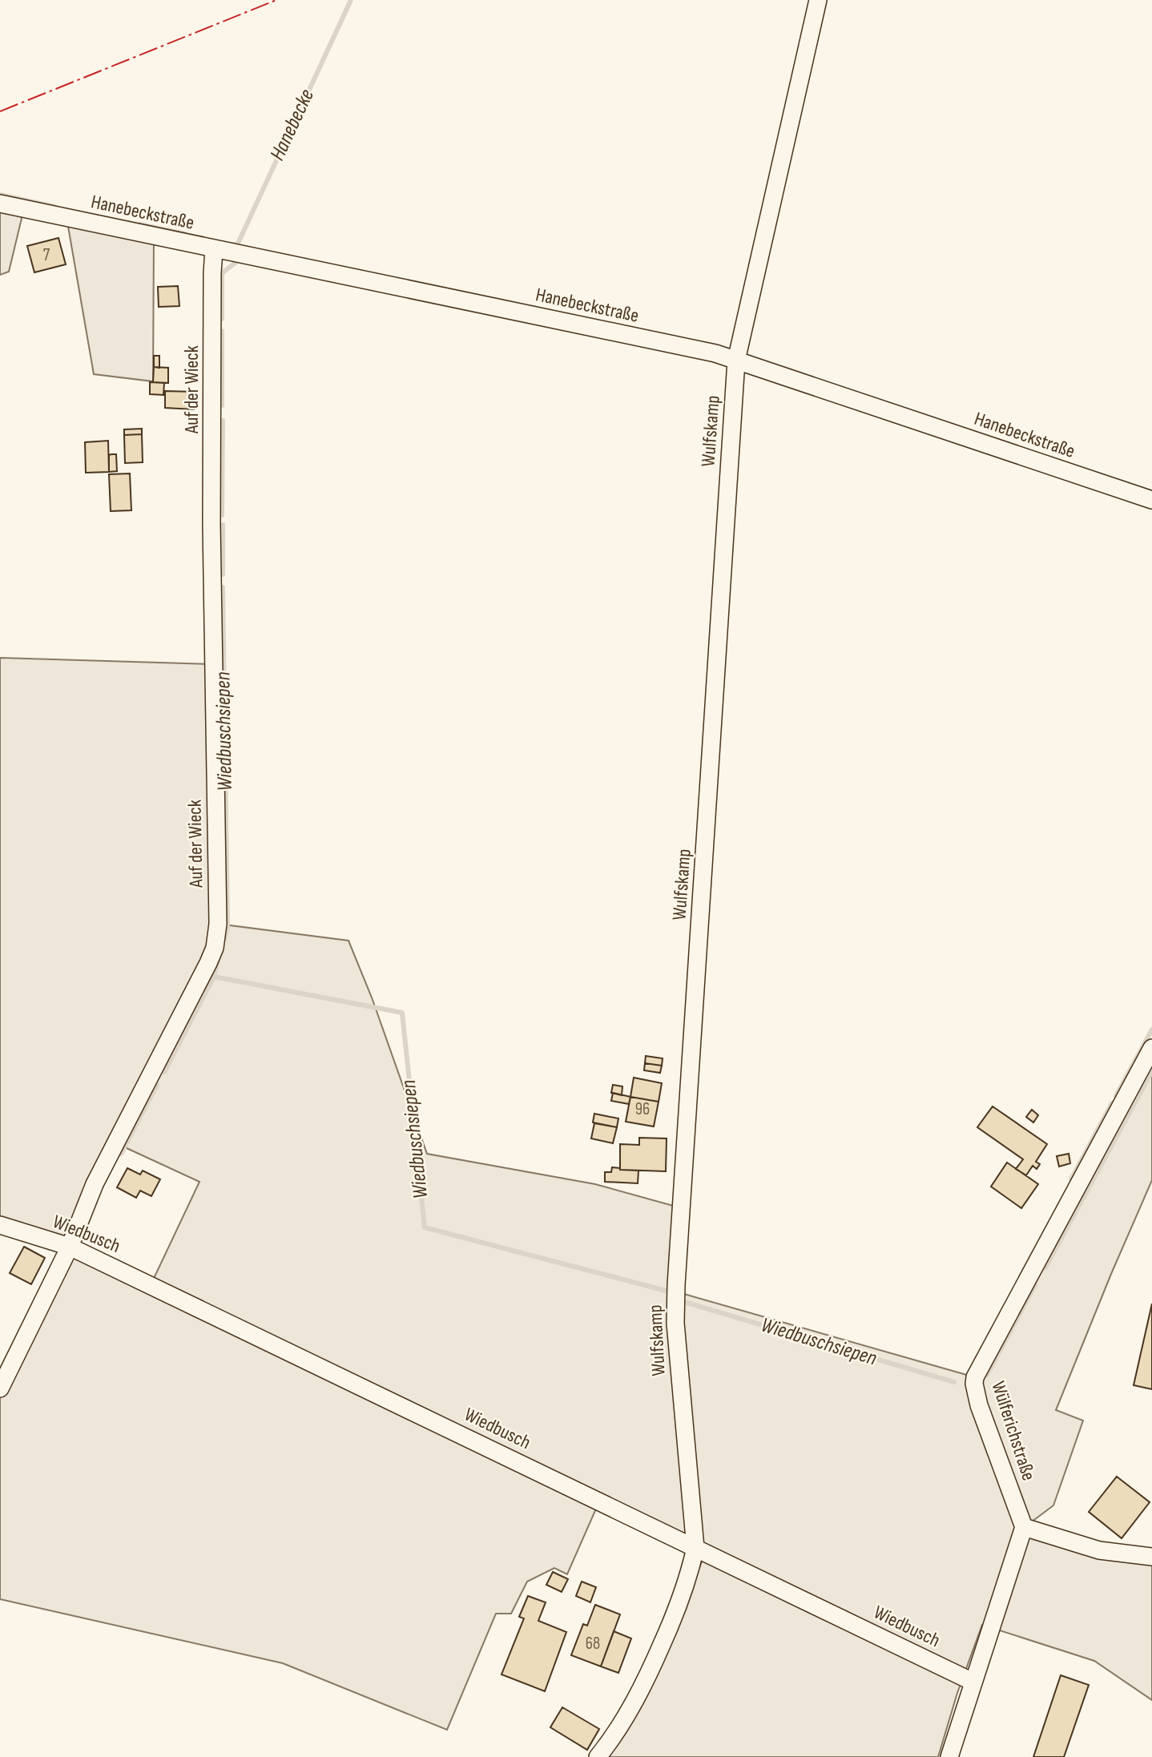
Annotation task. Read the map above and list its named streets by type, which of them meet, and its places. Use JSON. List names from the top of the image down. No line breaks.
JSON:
{"streets":{"street":["Hanebeckstraße","Auf der Wieck","Wulfskamp","Wiedbusch","Wülferichstraße"]},"crossings":[["Hanebeckstraße","Auf der Wieck"],["Hanebeckstraße","Wulfskamp"],["Auf der Wieck","Wiedbusch"],["Wulfskamp","Wiedbusch"]],"water":["Hanebecke","Wiedbuschsiepen"],"house_numbers":["7","96","68"]}
